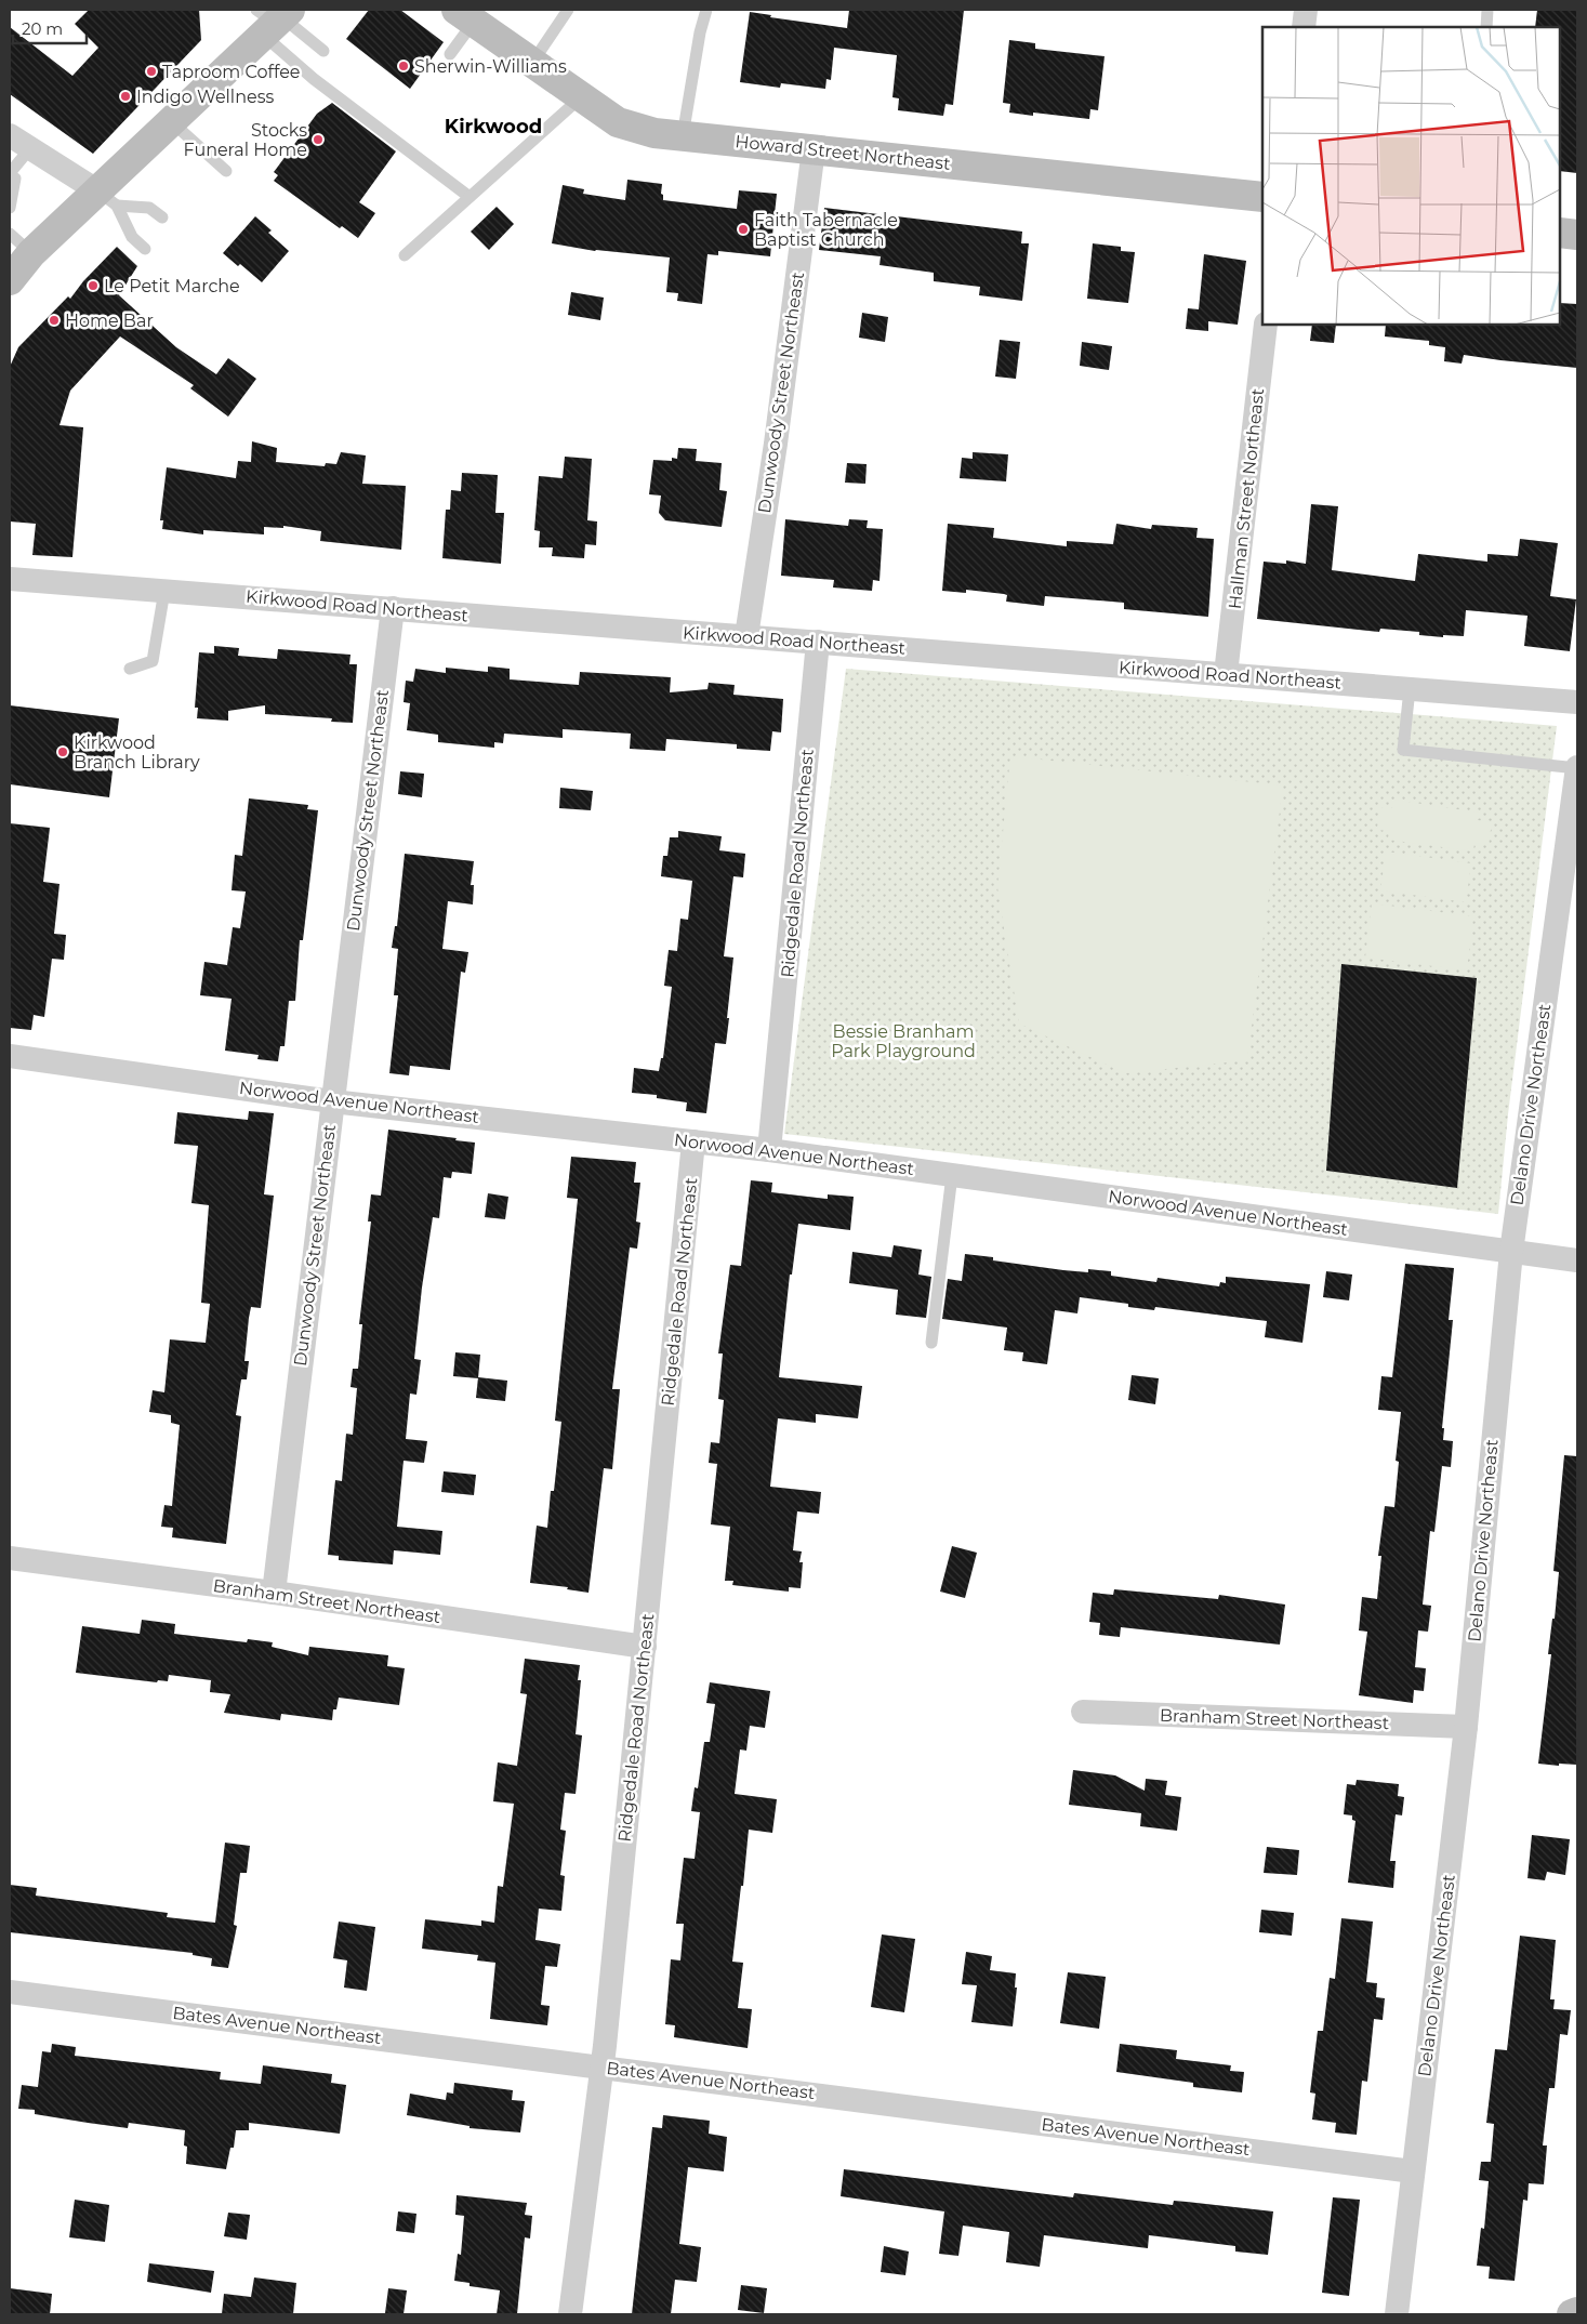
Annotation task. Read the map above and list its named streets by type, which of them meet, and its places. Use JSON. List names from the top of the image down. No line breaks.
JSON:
{"streets":{"street":["Howard Street Northeast","Dunwoody Street Northeast","Hallman Street Northeast","Kirkwood Road Northeast","Ridgedale Road Northeast","Norwood Avenue Northeast","Delano Drive Northeast","Branham Street Northeast","Bates Avenue Northeast"]},"crossings":[["Howard Street Northeast","Dunwoody Street Northeast"],["Dunwoody Street Northeast","Kirkwood Road Northeast"],["Dunwoody Street Northeast","Norwood Avenue Northeast"],["Dunwoody Street Northeast","Branham Street Northeast"],["Hallman Street Northeast","Kirkwood Road Northeast"],["Kirkwood Road Northeast","Ridgedale Road Northeast"],["Ridgedale Road Northeast","Norwood Avenue Northeast"],["Ridgedale Road Northeast","Branham Street Northeast"],["Ridgedale Road Northeast","Bates Avenue Northeast"],["Norwood Avenue Northeast","Delano Drive Northeast"],["Delano Drive Northeast","Branham Street Northeast"],["Delano Drive Northeast","Bates Avenue Northeast"]],"districts":["Kirkwood"],"parks":["Bessie Branham Park Playground"],"places":["Sherwin-Williams","Taproom Coffee","Indigo Wellness","Stocks Funeral Home","Faith Tabernacle Baptist Church","Le Petit Marche","Home Bar","Kirkwood Branch Library"],"scale_bar":"20 m"}
